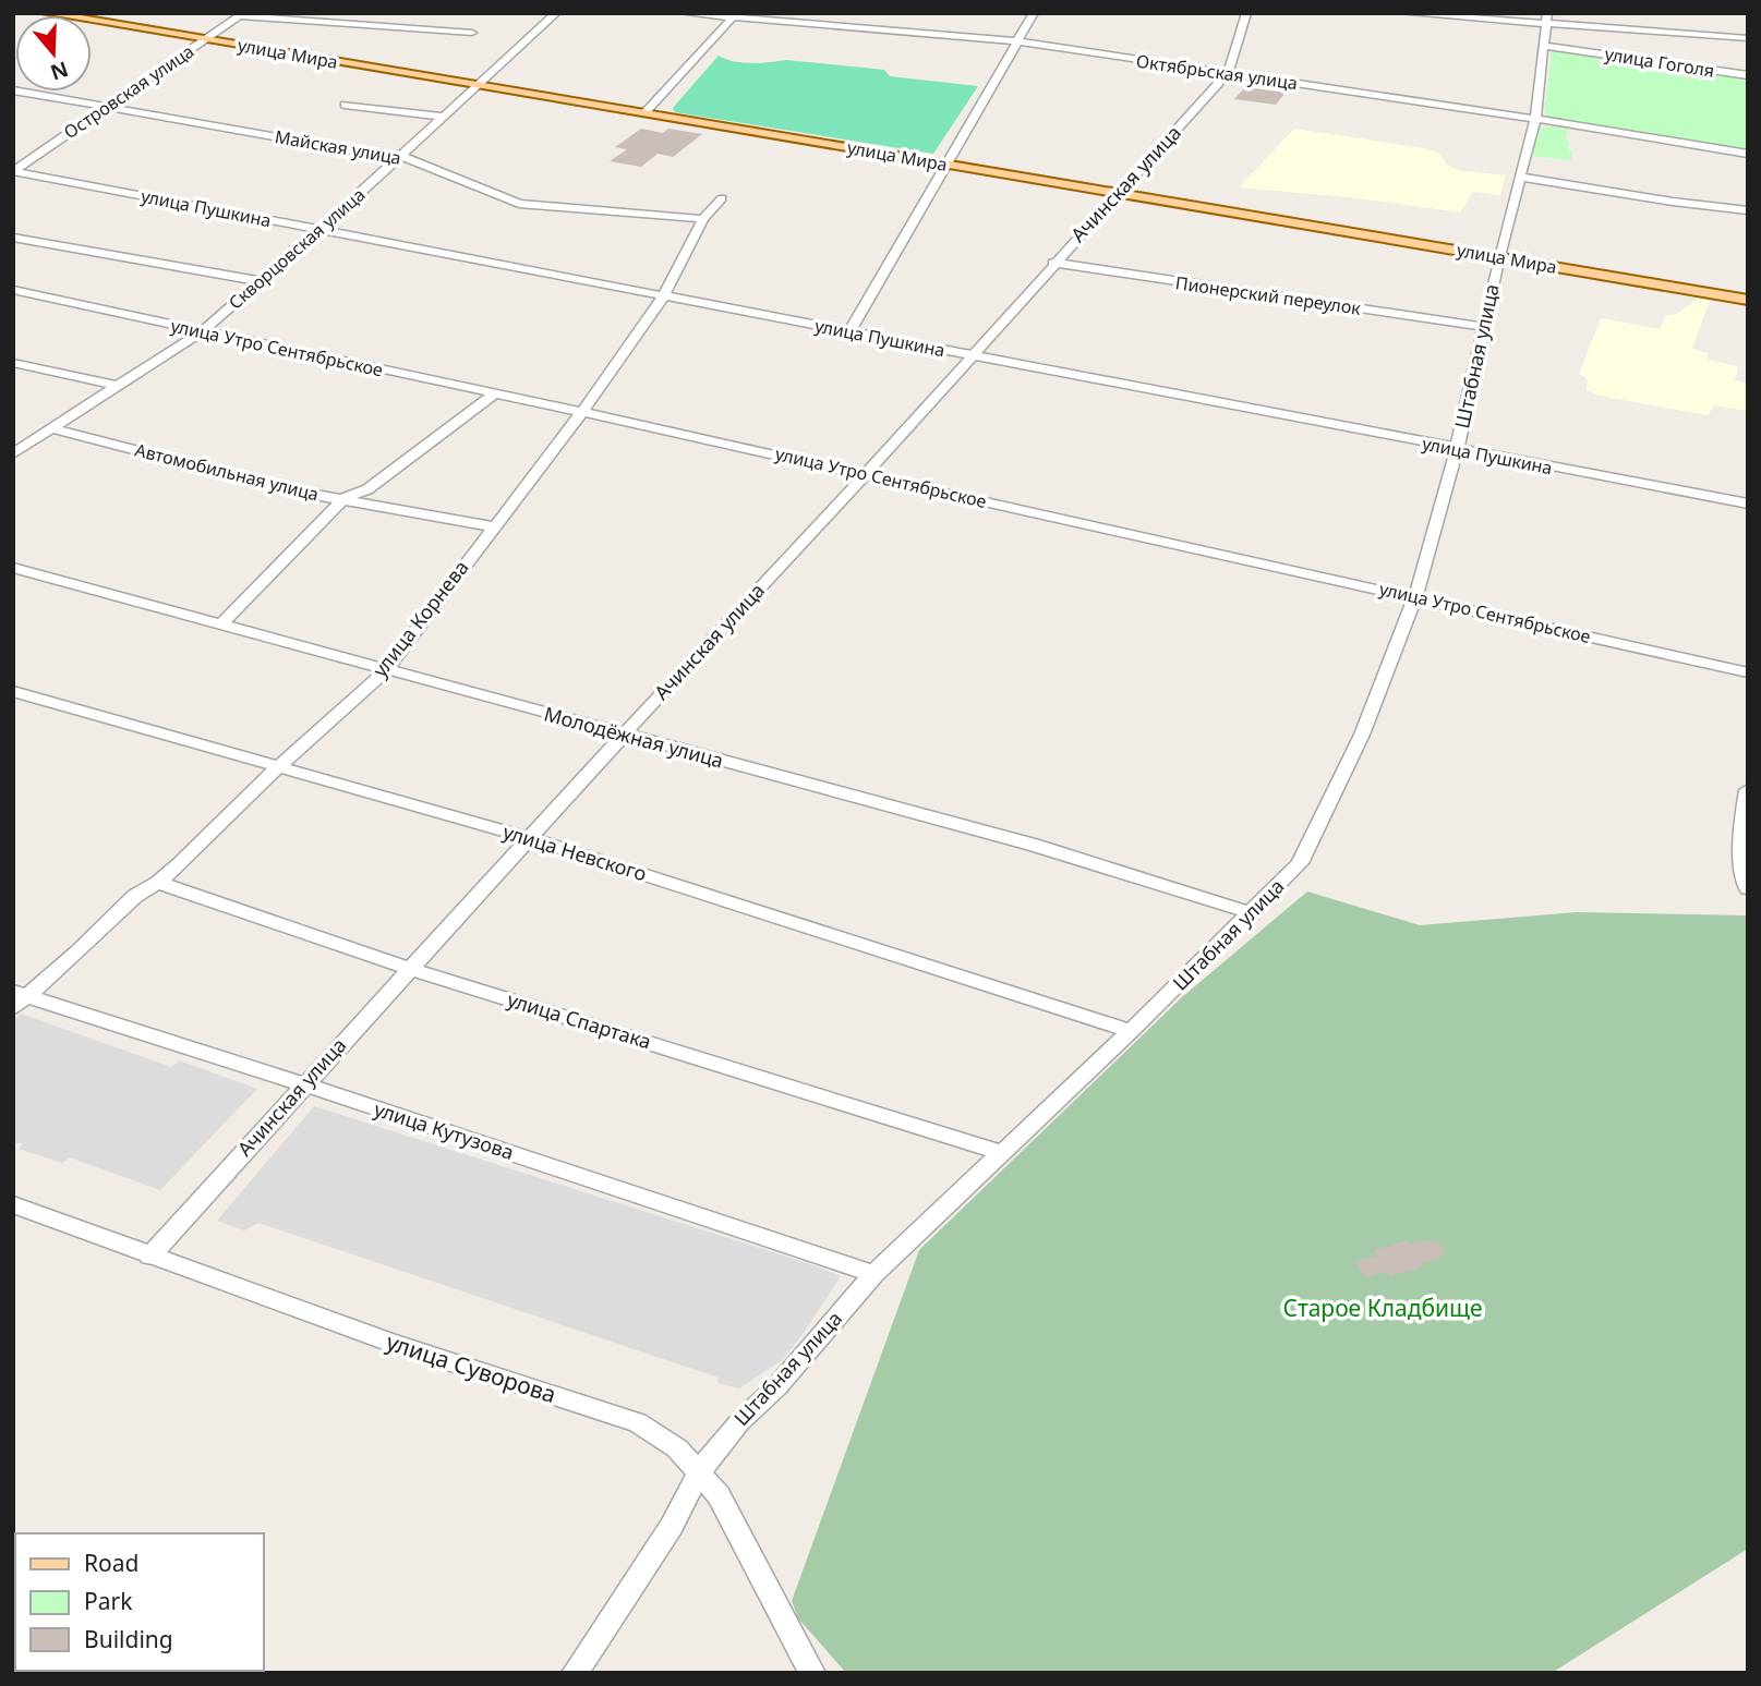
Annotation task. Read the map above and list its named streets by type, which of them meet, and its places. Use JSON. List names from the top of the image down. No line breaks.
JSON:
{"streets":{"main road":["улица Мира"],"street":["улица Гоголя","Октябрьская улица","Островская улица","Майская улица","Ачинская улица","улица Пушкина","Скворцовская улица","Пионерский переулок","улица Утро Сентябрьское","Штабная улица","Автомобильная улица","улица Корнева","Молодёжная улица","улица Невского","улица Спартака","улица Кутузова","улица Суворова"]},"crossings":[["улица Мира","Островская улица"],["улица Мира","Ачинская улица"],["улица Мира","Скворцовская улица"],["улица Мира","Штабная улица"],["улица Гоголя","Штабная улица"],["Октябрьская улица","Ачинская улица"],["Октябрьская улица","Штабная улица"],["Островская улица","Майская улица"],["Островская улица","улица Пушкина"],["Майская улица","Скворцовская улица"],["Майская улица","улица Корнева"],["Ачинская улица","улица Пушкина"],["Ачинская улица","Пионерский переулок"],["Ачинская улица","улица Утро Сентябрьское"],["Ачинская улица","Молодёжная улица"],["Ачинская улица","улица Невского"],["Ачинская улица","улица Спартака"],["Ачинская улица","улица Кутузова"],["Ачинская улица","улица Суворова"],["улица Пушкина","Скворцовская улица"],["улица Пушкина","Штабная улица"],["улица Пушкина","улица Корнева"],["Скворцовская улица","улица Утро Сентябрьское"],["Скворцовская улица","Автомобильная улица"],["Пионерский переулок","Штабная улица"],["улица Утро Сентябрьское","Штабная улица"],["улица Утро Сентябрьское","улица Корнева"],["Штабная улица","Молодёжная улица"],["Штабная улица","улица Невского"],["Штабная улица","улица Спартака"],["Штабная улица","улица Кутузова"],["Штабная улица","улица Суворова"],["Автомобильная улица","улица Корнева"],["улица Корнева","Молодёжная улица"],["улица Корнева","улица Невского"],["улица Корнева","улица Спартака"],["улица Корнева","улица Кутузова"]],"parks":["Старое Кладбище"],"legend":["Road","Park","Building"],"north":"bottom"}
